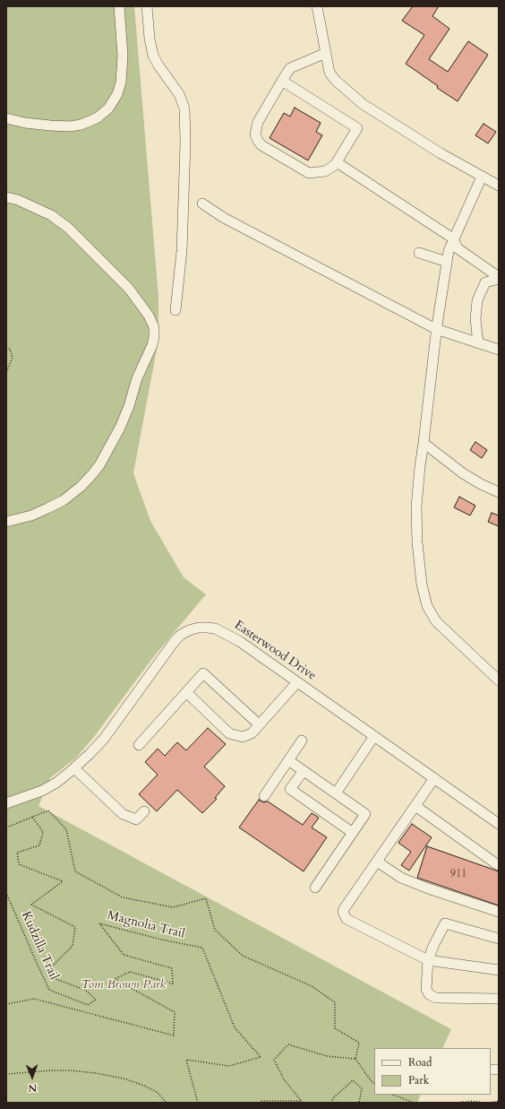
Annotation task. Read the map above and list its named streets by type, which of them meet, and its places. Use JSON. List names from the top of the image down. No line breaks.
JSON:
{"streets":{"street":["Easterwood Drive"],"path":["Magnolia Trail","Kudzilla Trail"]},"crossings":[["Magnolia Trail","Kudzilla Trail"]],"parks":["Tom Brown Park"],"house_numbers":["911"],"legend":["Road","Park"],"north":"bottom"}
